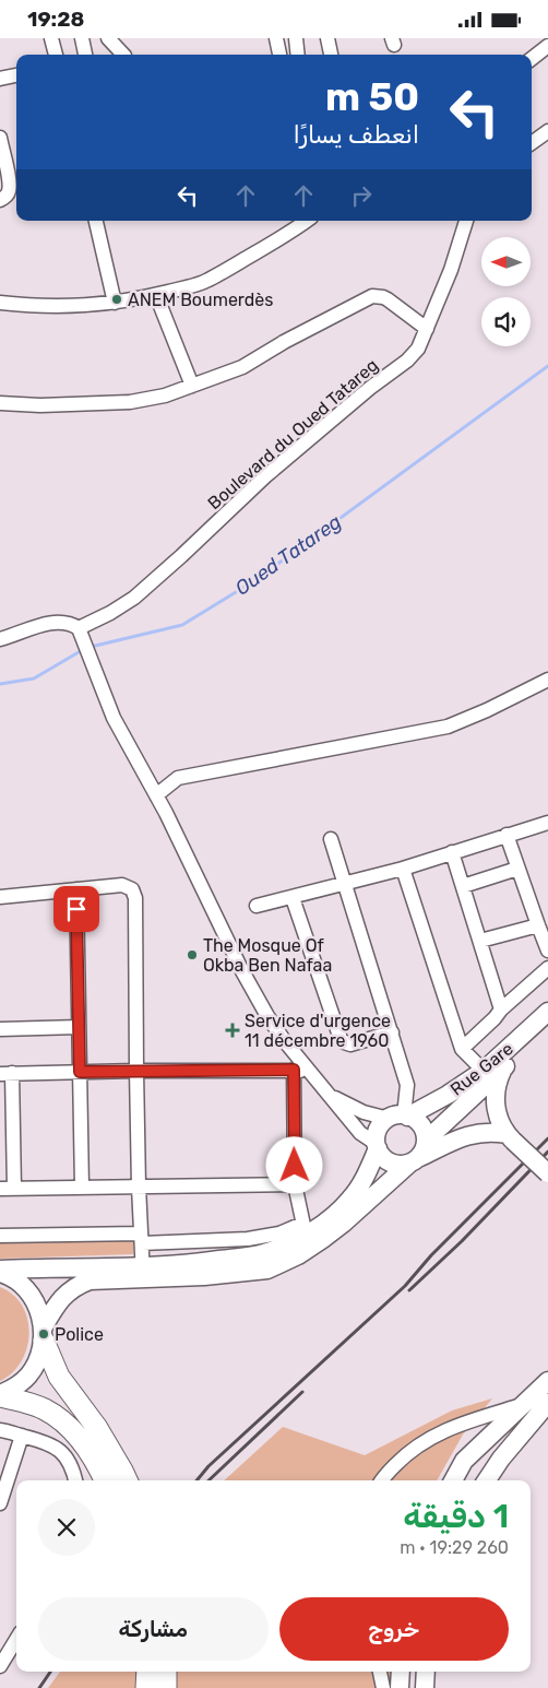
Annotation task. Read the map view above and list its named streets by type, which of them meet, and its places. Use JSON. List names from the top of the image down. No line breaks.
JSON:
{"streets":{"main road":["Rue Gare"],"street":["Boulevard du Oued Tatareg"]},"water":["Oued Tatareg"],"places":{"other":["ANEM Boumerdès","The Mosque Of Okba Ben Nafaa","Police"],"health":["Service d'urgence 11 décembre 1960"]},"north":"left","page":{"status":"19:28","turn":["50 m","انعطف يسارًا"],"heading":["1 دقيقة","260 m · 19:29"],"buttons":["خروج","مشاركة"]}}
